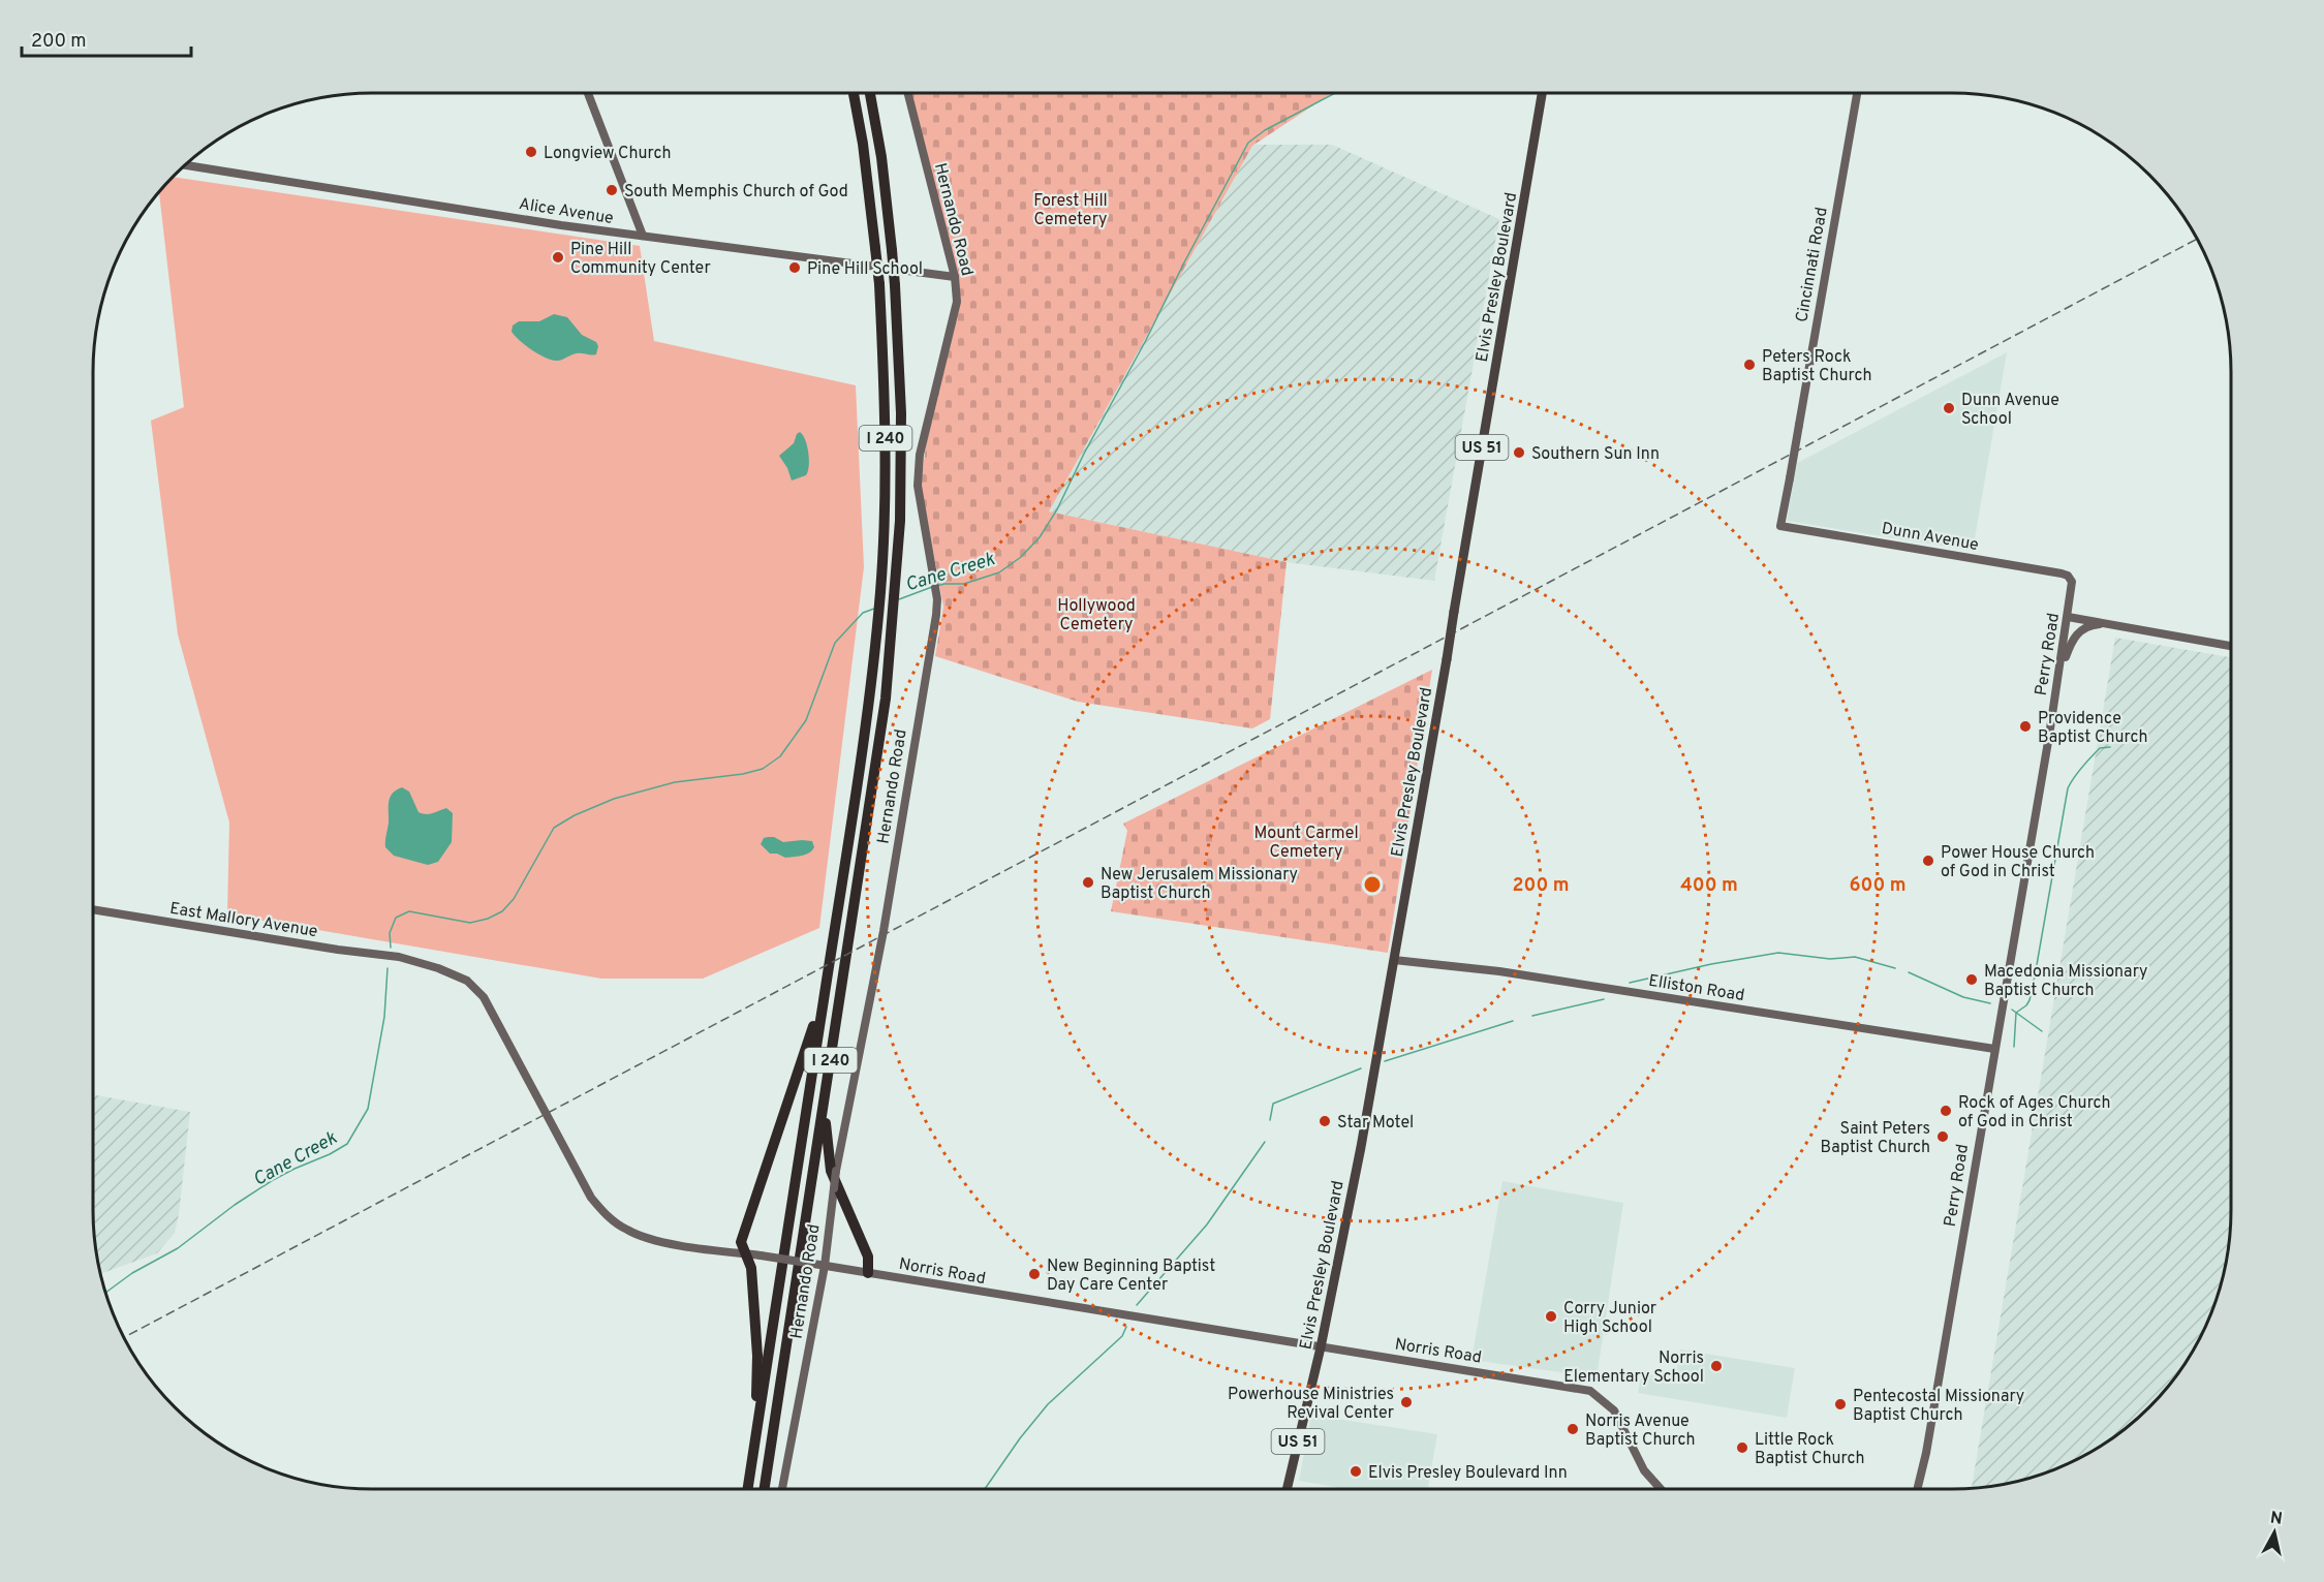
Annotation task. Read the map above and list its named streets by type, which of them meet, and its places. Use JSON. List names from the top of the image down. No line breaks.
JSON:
{"streets":{"highway":["I 240"],"main road":["Elvis Presley Boulevard","US 51"],"street":["Alice Avenue","Hernando Road","Cincinnati Road","Dunn Avenue","Perry Road","East Mallory Avenue","Elliston Road","Norris Road"]},"crossings":[["Alice Avenue","Hernando Road"],["Hernando Road","Norris Road"],["Cincinnati Road","Dunn Avenue"],["Elvis Presley Boulevard","Elliston Road"],["Elvis Presley Boulevard","Norris Road"],["Dunn Avenue","Perry Road"],["Perry Road","Elliston Road"],["East Mallory Avenue","Norris Road"]],"water":["Cane Creek"],"parks":["Forest Hill Cemetery","Hollywood Cemetery","Mount Carmel Cemetery"],"places":["Longview Church","South Memphis Church of God","Pine Hill Community Center","Pine Hill School","Peters Rock Baptist Church","Dunn Avenue School","Southern Sun Inn","Providence Baptist Church","Power House Church of God in Christ","New Jerusalem Missionary Baptist Church","Macedonia Missionary Baptist Church","Rock of Ages Church of God in Christ","Star Motel","Saint Peters Baptist Church","New Beginning Baptist Day Care Center","Corry Junior High School","Norris Elementary School","Powerhouse Ministries Revival Center","Pentecostal Missionary Baptist Church","Norris Avenue Baptist Church","Little Rock Baptist Church","Elvis Presley Boulevard Inn"],"scale_bar":"200 m","north":"top","rings":["200 m","400 m","600 m"]}
